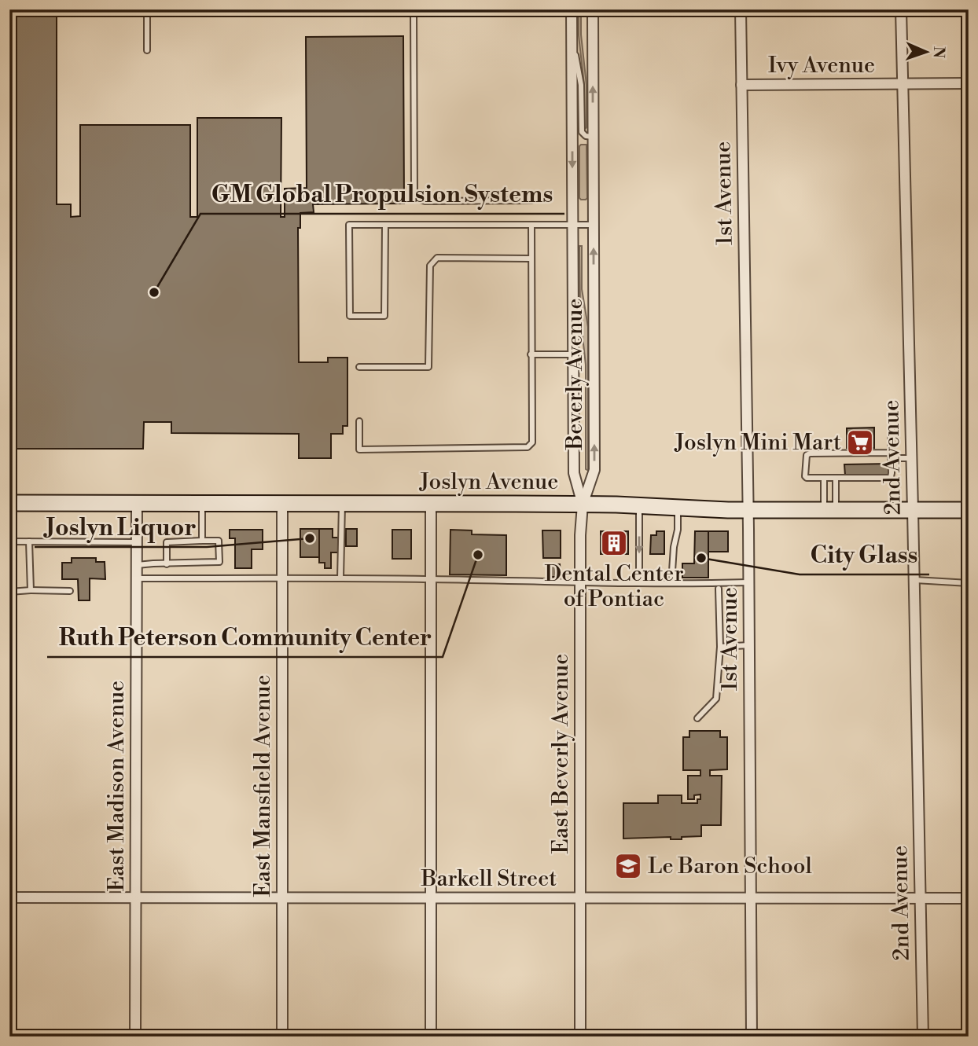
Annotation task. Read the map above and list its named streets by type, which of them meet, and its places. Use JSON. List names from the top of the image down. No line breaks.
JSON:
{"streets":{"main road":["Joslyn Avenue"],"street":["Ivy Avenue","1st Avenue","Beverly Avenue","2nd Avenue","East Beverly Avenue","East Madison Avenue","East Mansfield Avenue","Barkell Street"]},"crossings":[["Ivy Avenue","1st Avenue"],["Ivy Avenue","2nd Avenue"],["1st Avenue","Joslyn Avenue"],["1st Avenue","Barkell Street"],["Beverly Avenue","Joslyn Avenue"],["Beverly Avenue","East Beverly Avenue"],["2nd Avenue","Joslyn Avenue"],["2nd Avenue","Barkell Street"],["Joslyn Avenue","East Beverly Avenue"],["Joslyn Avenue","East Madison Avenue"],["Joslyn Avenue","East Mansfield Avenue"],["East Beverly Avenue","Barkell Street"],["East Madison Avenue","Barkell Street"],["East Mansfield Avenue","Barkell Street"]],"places":{"other":["GM Global Propulsion Systems","Joslyn Liquor","Ruth Peterson Community Center","City Glass"],"supermarket":["Joslyn Mini Mart"],"building":["Dental Center of Pontiac"],"school or university":["Le Baron School"]},"north":"right"}
